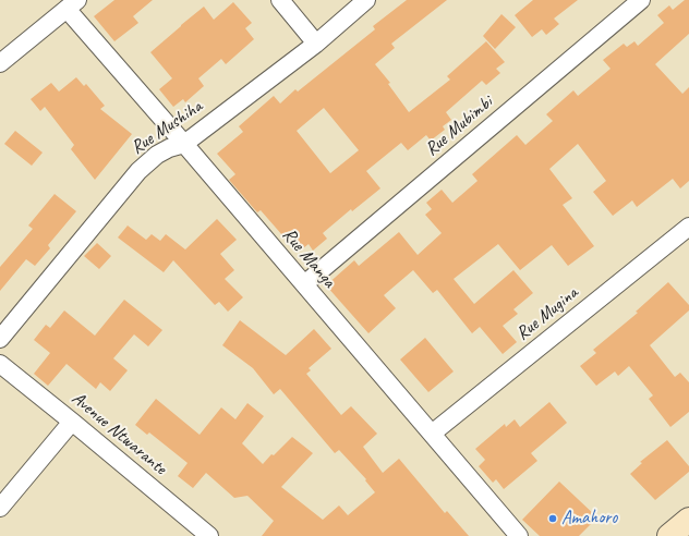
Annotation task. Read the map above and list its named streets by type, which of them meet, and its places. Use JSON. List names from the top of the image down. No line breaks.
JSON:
{"streets":{"street":["Rue Mubimbi","Rue Mushiha","Rue Manga","Rue Mugina","Avenue Ntwarante"]},"crossings":[["Rue Mubimbi","Rue Manga"],["Rue Mushiha","Rue Manga"],["Rue Manga","Rue Mugina"]],"places":["Amahoro"]}
